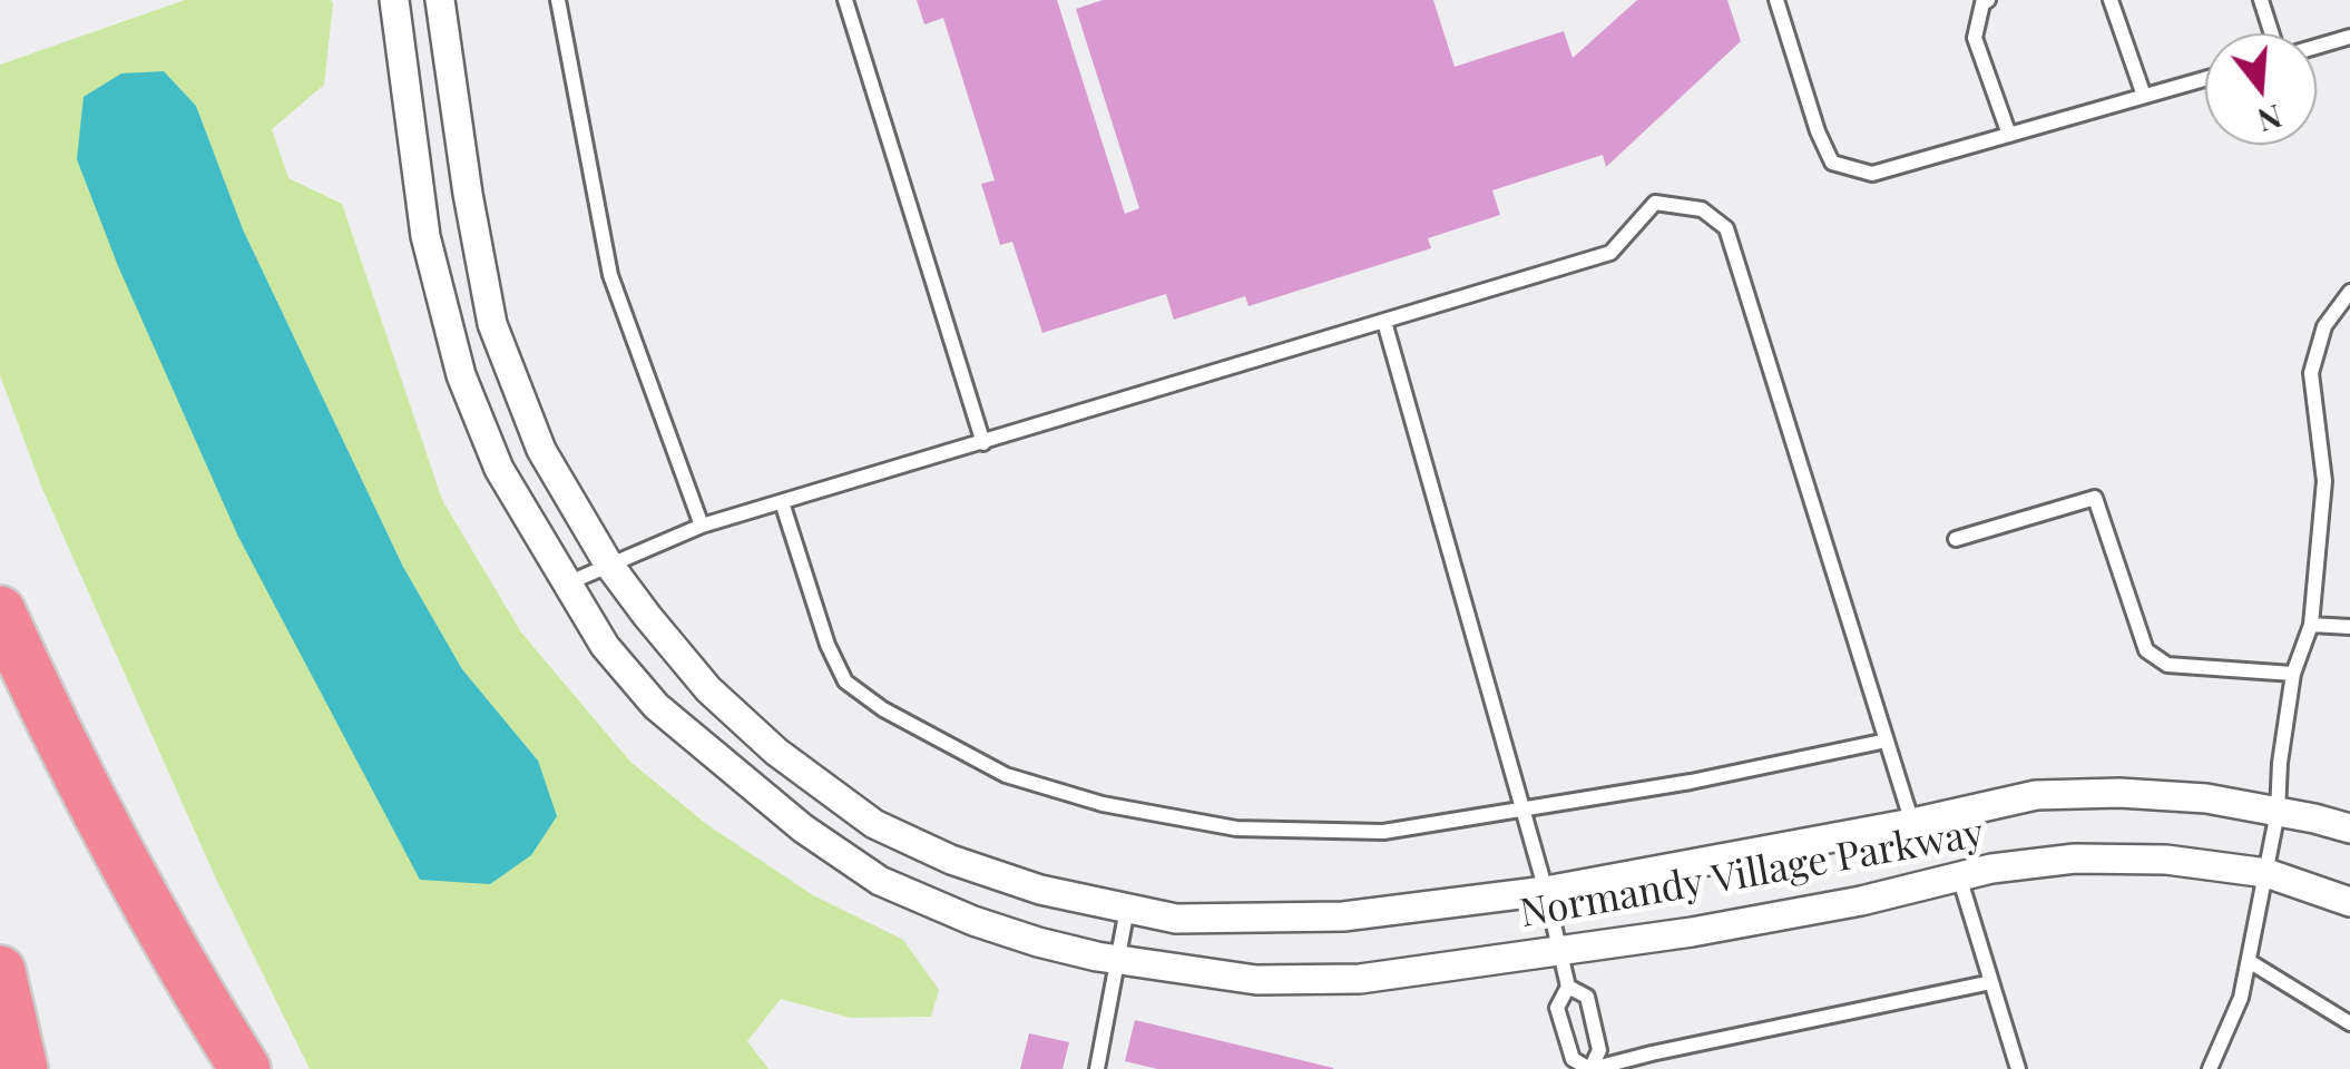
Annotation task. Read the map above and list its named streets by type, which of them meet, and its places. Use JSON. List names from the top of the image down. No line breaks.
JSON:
{"streets":{"street":["Normandy Village Parkway"]},"north":"bottom"}
